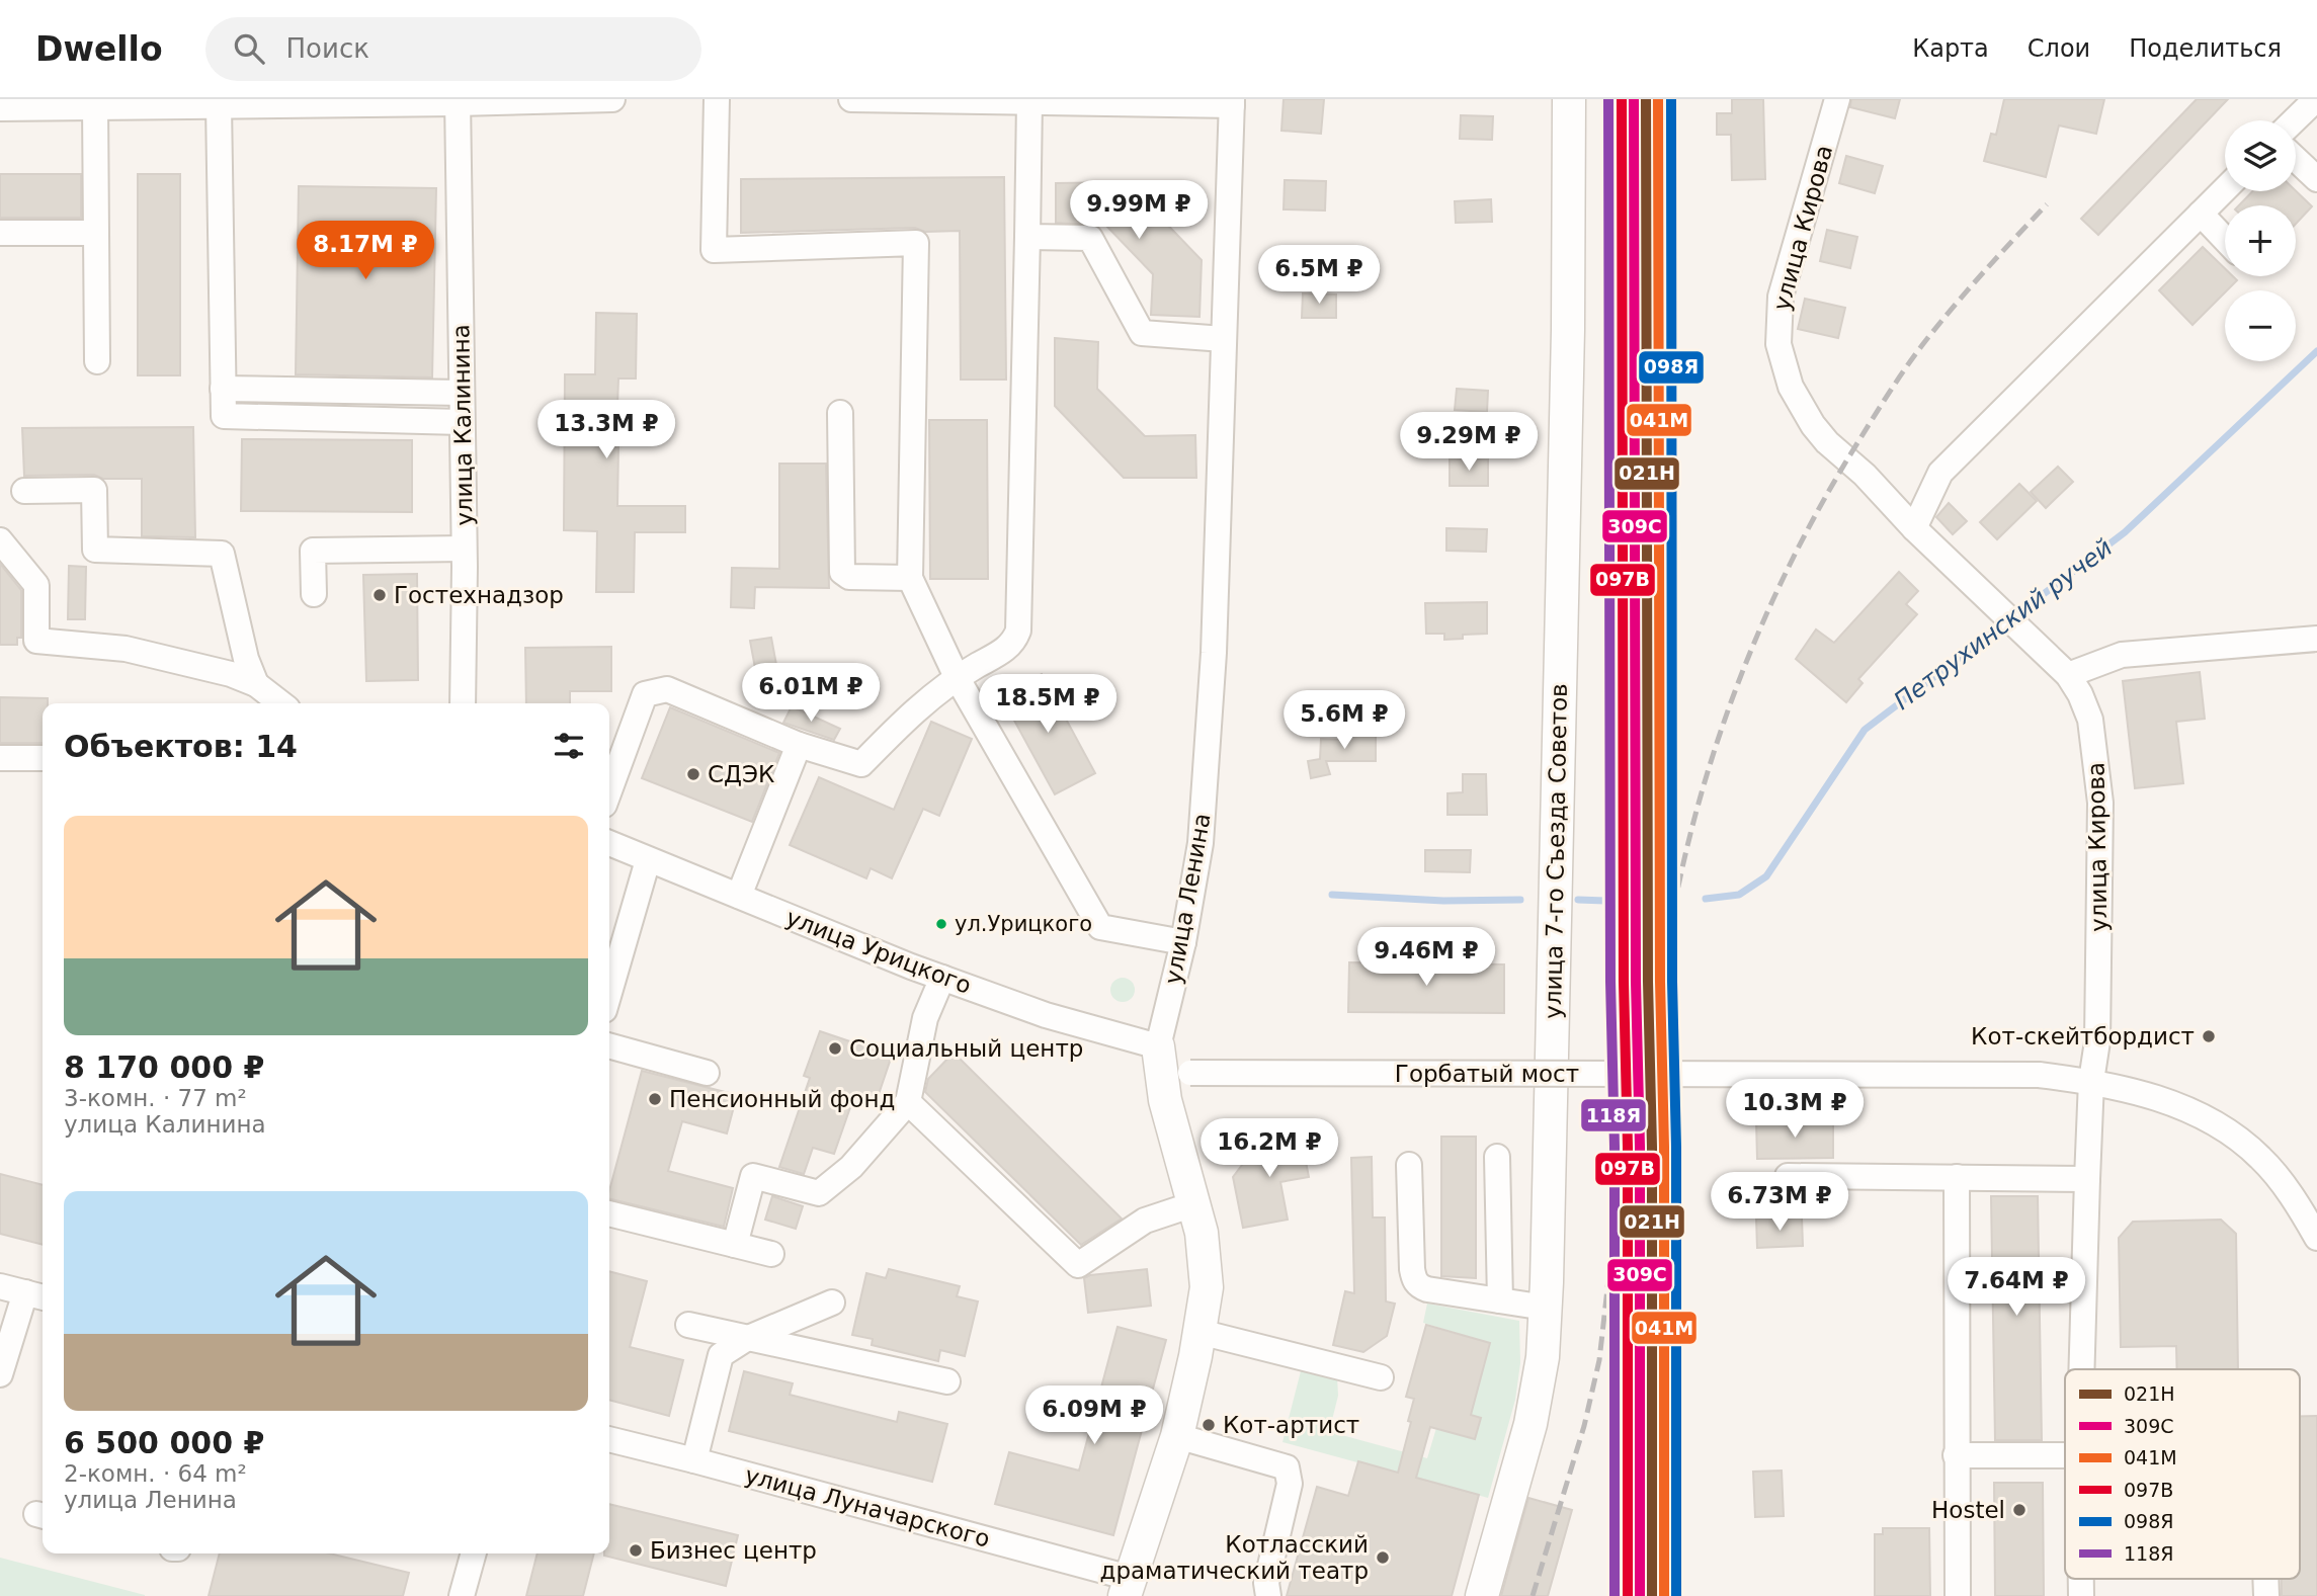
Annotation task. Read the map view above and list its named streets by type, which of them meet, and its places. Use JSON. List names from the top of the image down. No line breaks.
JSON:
{"streets":{"main road":["улица 7-го Съезда Советов","улица Ленина"],"street":["улица Кирова","улица Калинина","улица Урицкого","Горбатый мост","улица Луначарского"]},"crossings":[["улица Кирова","Горбатый мост"],["улица Ленина","улица Урицкого"],["улица Ленина","улица Луначарского"]],"water":["Петрухинский ручей"],"places":["Гостехнадзор","СДЭК","ул.Урицкого","Кот-скейтбордист","Социальный центр","Пенсионный фонд","Кот-артист","Hostel","Бизнес центр","Котласский драматический театр"],"lines":["transit line 021Н","transit line 309С","transit line 041М","transit line 097В","transit line 098Я","transit line 118Я"],"legend":["021Н","309С","041М","097В","098Я","118Я"],"page":{"header":"Dwello","search":"Поиск","nav":["Карта","Слои","Поделиться"],"map_buttons":["+","−"],"price":["9.99M ₽","8.17M ₽","6.5M ₽","13.3M ₽","9.29M ₽","6.01M ₽","18.5M ₽","5.6M ₽","9.46M ₽","10.3M ₽","16.2M ₽","6.73M ₽","7.64M ₽","6.09M ₽"],"heading":"Объектов: 14","list":[{"name":"8 170 000 ₽","note":"3-комн. · 77 m² · улица Калинина"},{"name":"6 500 000 ₽","note":"2-комн. · 64 m² · улица Ленина"}]}}
